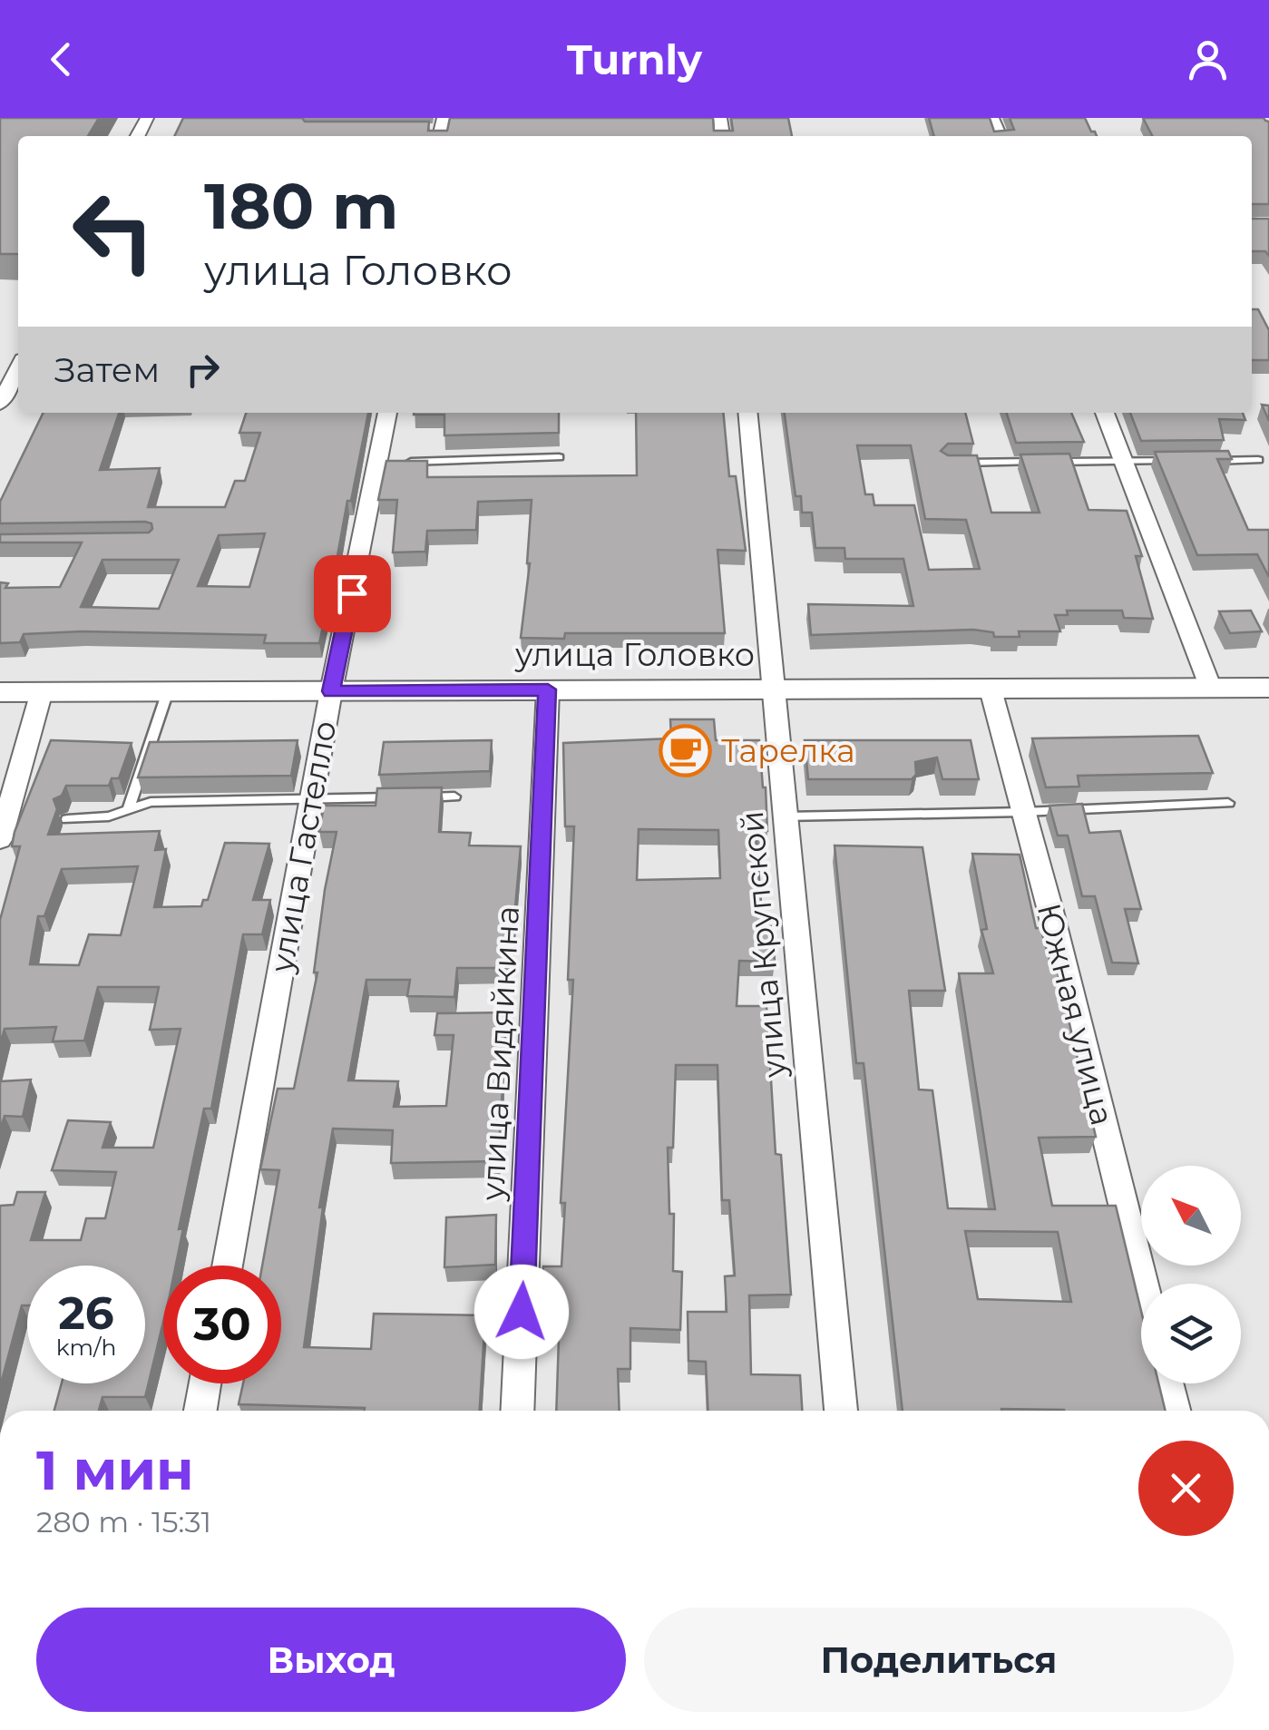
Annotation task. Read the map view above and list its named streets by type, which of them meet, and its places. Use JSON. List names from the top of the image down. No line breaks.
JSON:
{"streets":{"street":["улица Головко","улица Гастелло","улица Крупской","Южная улица","улица Видяйкина"]},"crossings":[["улица Головко","улица Гастелло"],["улица Головко","улица Крупской"],["улица Головко","Южная улица"],["улица Головко","улица Видяйкина"]],"places":{"cafe":["Тарелка"]},"north":"top left","page":{"header":"Turnly","turn":["180 m","улица Головко"],"then":"Затем","speed":"26 km/h","limit":"30","heading":["1 мин","280 m · 15:31"],"buttons":["Выход","Поделиться"]}}
